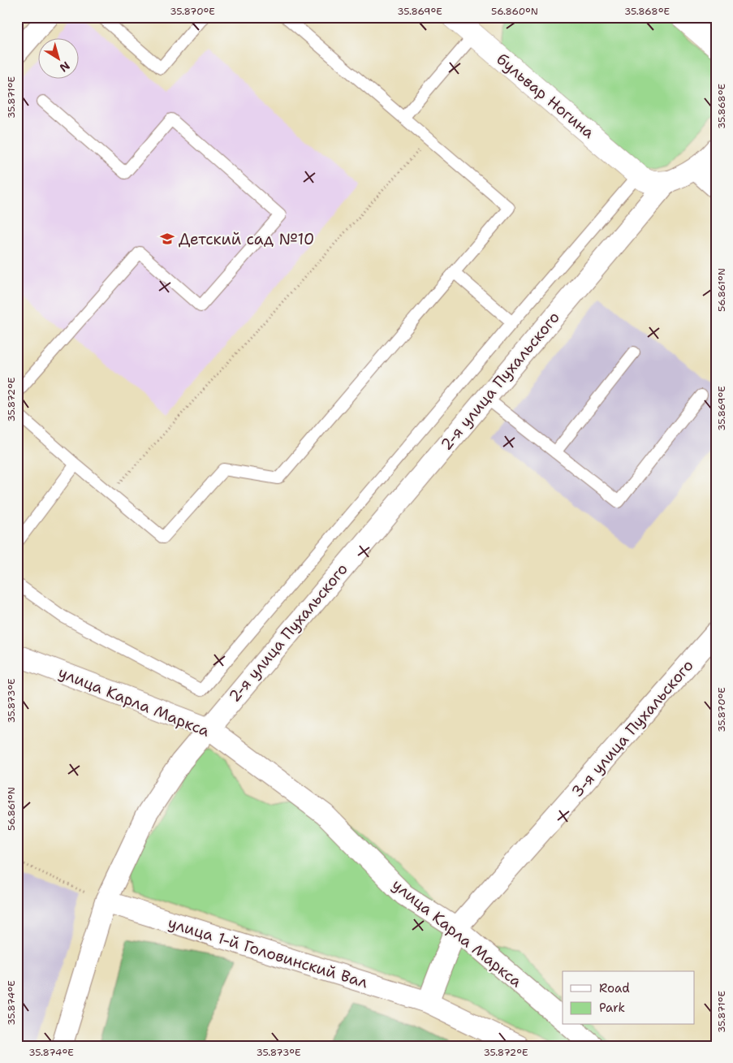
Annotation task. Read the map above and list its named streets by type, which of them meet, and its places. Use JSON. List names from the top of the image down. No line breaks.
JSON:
{"streets":{"street":["бульвар Ногина","2-я улица Пухальского","улица Карла Маркса","3-я улица Пухальского","улица 1-й Головинский Вал"]},"crossings":[["бульвар Ногина","2-я улица Пухальского"],["2-я улица Пухальского","улица Карла Маркса"],["2-я улица Пухальского","улица 1-й Головинский Вал"],["улица Карла Маркса","3-я улица Пухальского"],["3-я улица Пухальского","улица 1-й Головинский Вал"]],"places":{"school or university":["Детский сад №10"]},"legend":["Road","Park"],"north":"bottom right","coordinates":["35.870°E","35.869°E","56.860°N","35.868°E","35.871°E","56.861°N","35.872°E","35.873°E","35.874°E"]}
